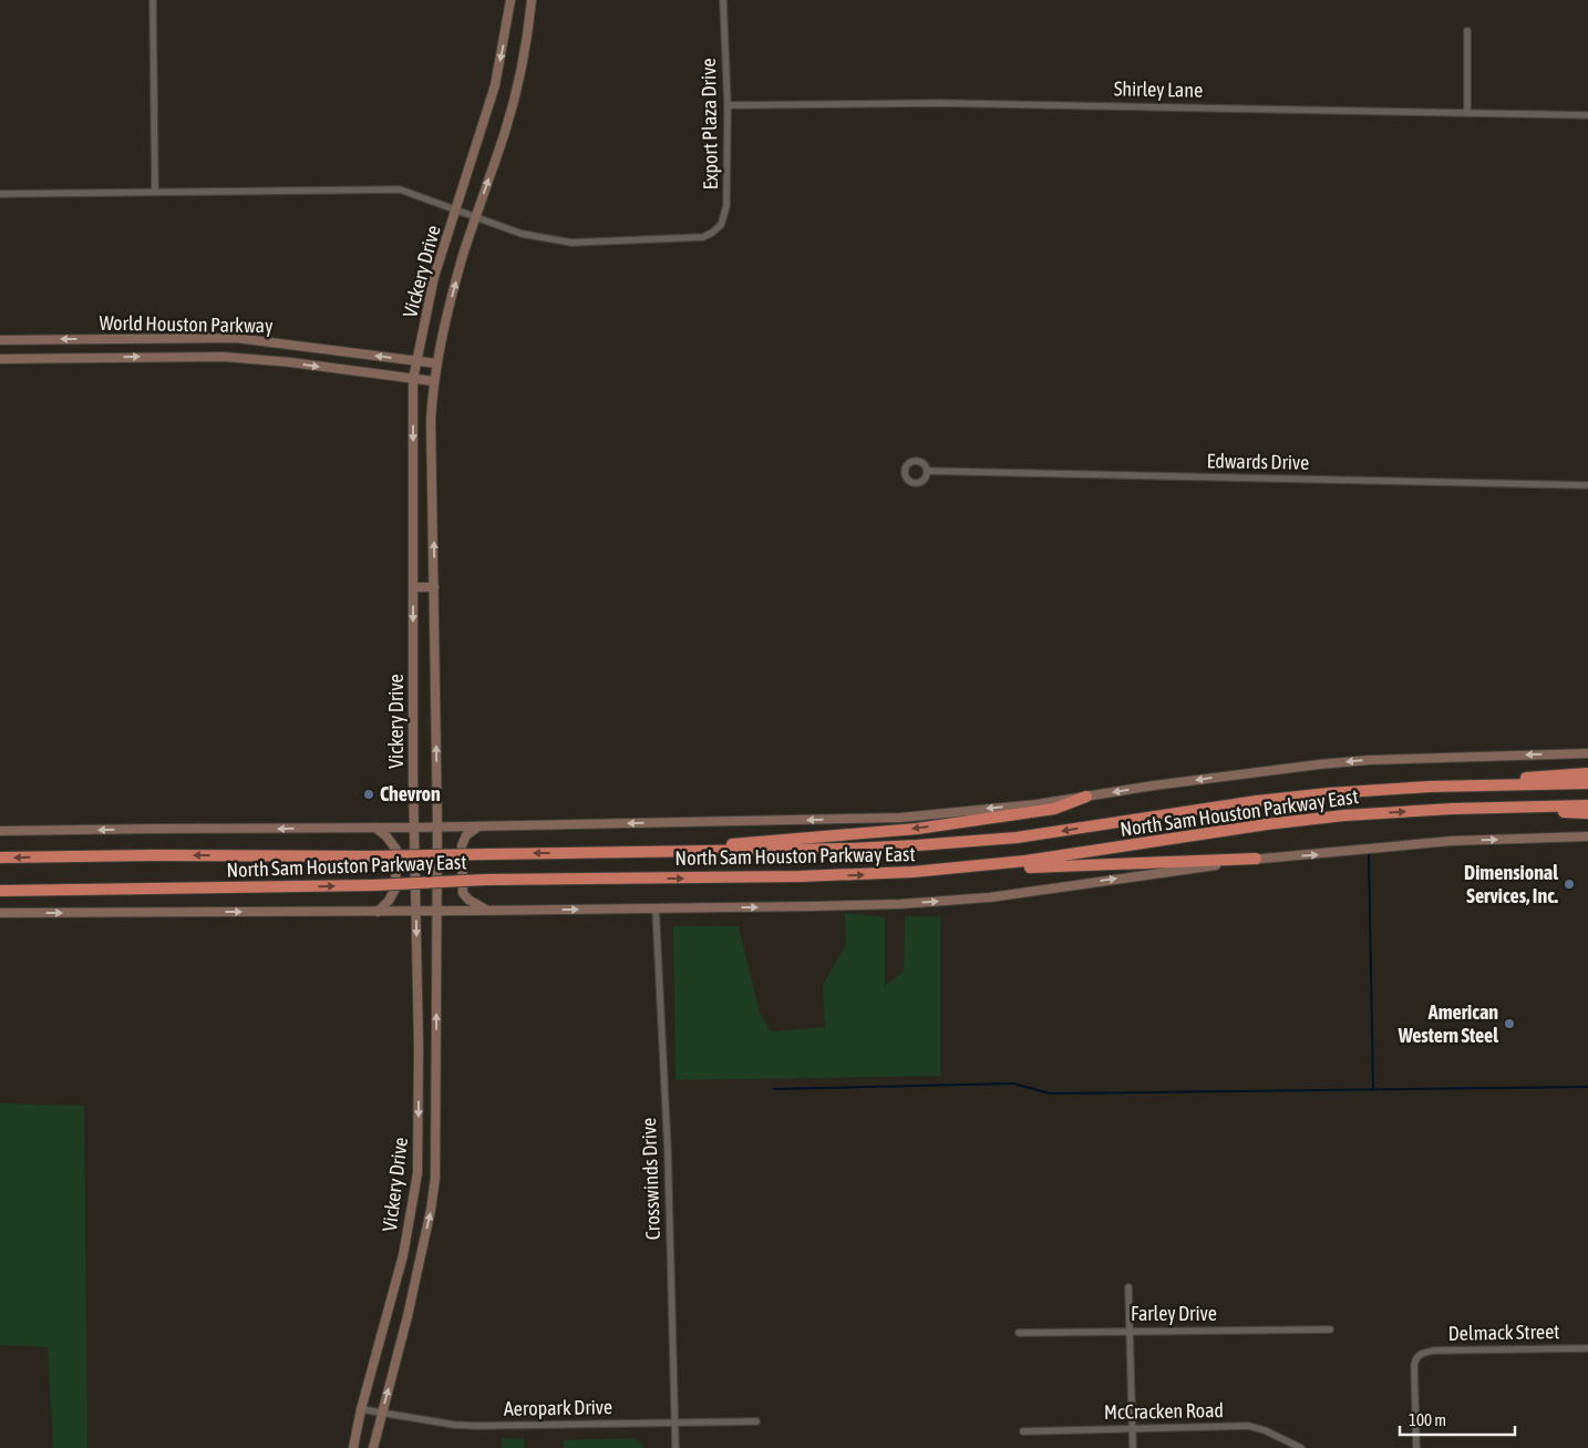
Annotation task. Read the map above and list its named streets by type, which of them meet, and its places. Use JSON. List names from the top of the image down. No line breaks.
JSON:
{"streets":{"highway":["North Sam Houston Parkway East"],"main road":["Vickery Drive","World Houston Parkway"],"street":["Shirley Lane","Export Plaza Drive","Edwards Drive","Crosswinds Drive","Farley Drive","Delmack Street","Aeropark Drive","McCracken Road"]},"crossings":[["Shirley Lane","Export Plaza Drive"],["Export Plaza Drive","Vickery Drive"],["Vickery Drive","World Houston Parkway"],["Vickery Drive","North Sam Houston Parkway East"],["Vickery Drive","Aeropark Drive"],["Crosswinds Drive","Aeropark Drive"]],"places":["Chevron","Dimensional Services, Inc.","American Western Steel"],"scale_bar":"100 m"}
